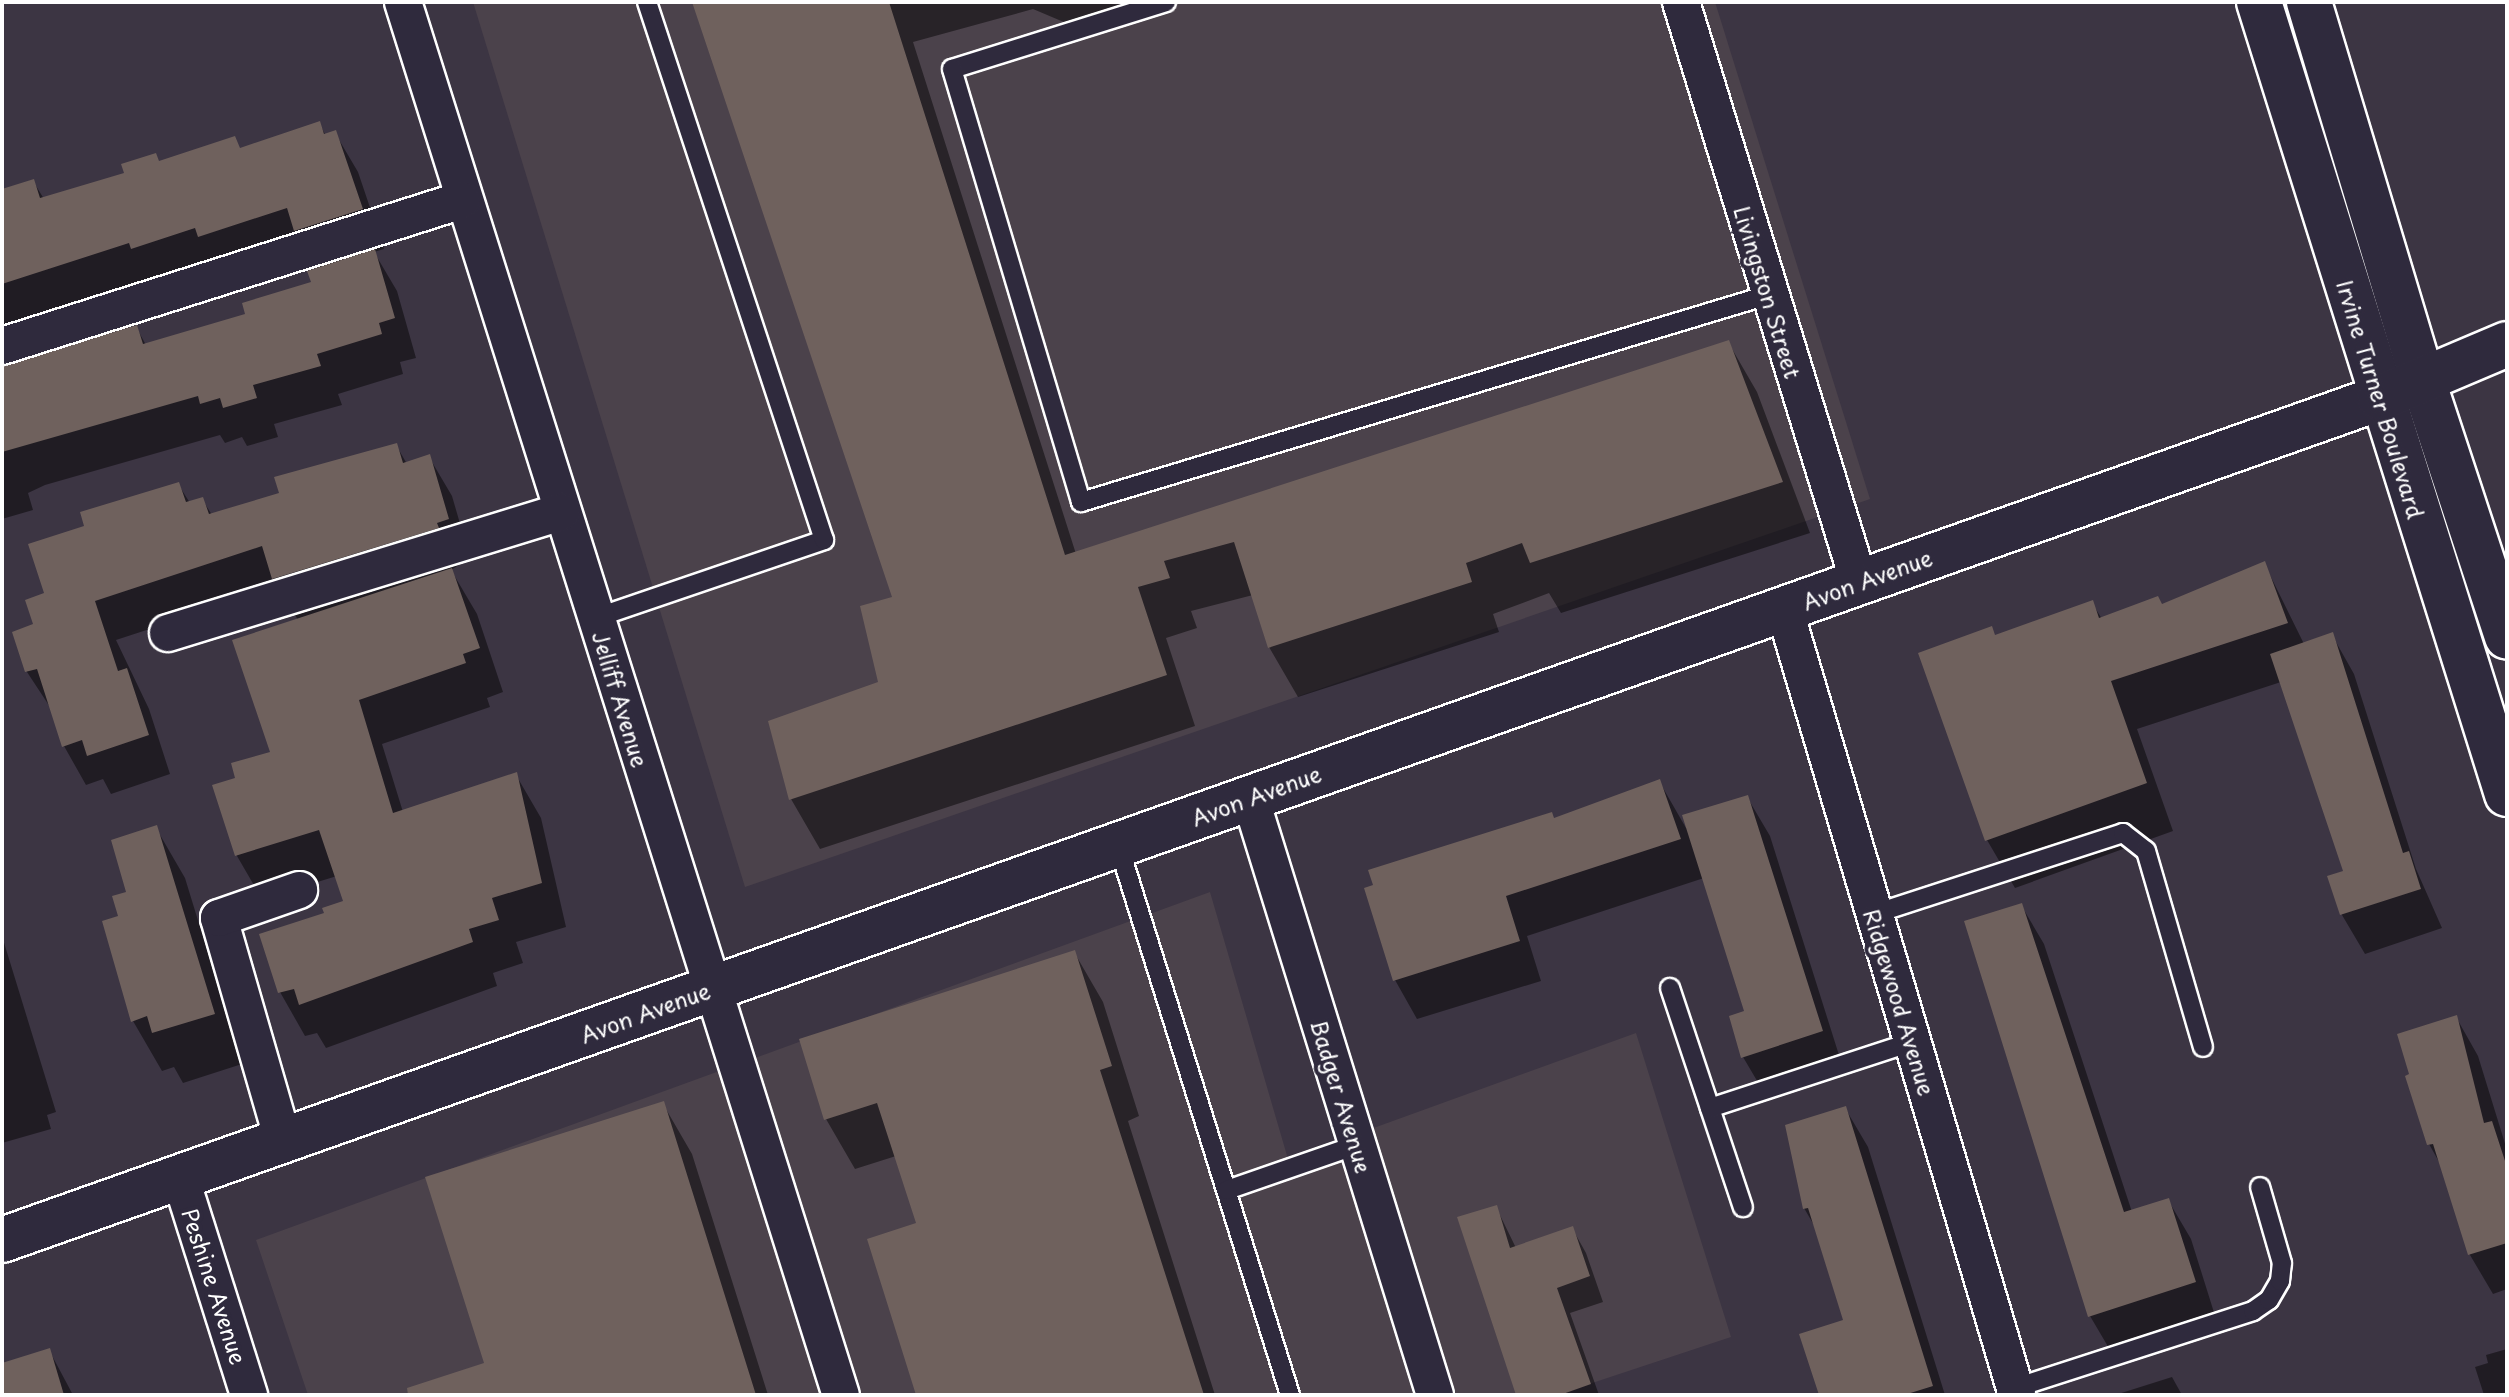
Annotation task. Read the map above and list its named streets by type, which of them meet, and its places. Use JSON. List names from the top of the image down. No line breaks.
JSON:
{"streets":{"street":["Livingston Street","Irvine Turner Boulevard","Avon Avenue","Jelliff Avenue","Ridgewood Avenue","Badger Avenue","Peshine Avenue"]},"crossings":[["Livingston Street","Avon Avenue"],["Irvine Turner Boulevard","Avon Avenue"],["Avon Avenue","Jelliff Avenue"],["Avon Avenue","Ridgewood Avenue"],["Avon Avenue","Badger Avenue"],["Avon Avenue","Peshine Avenue"]]}
